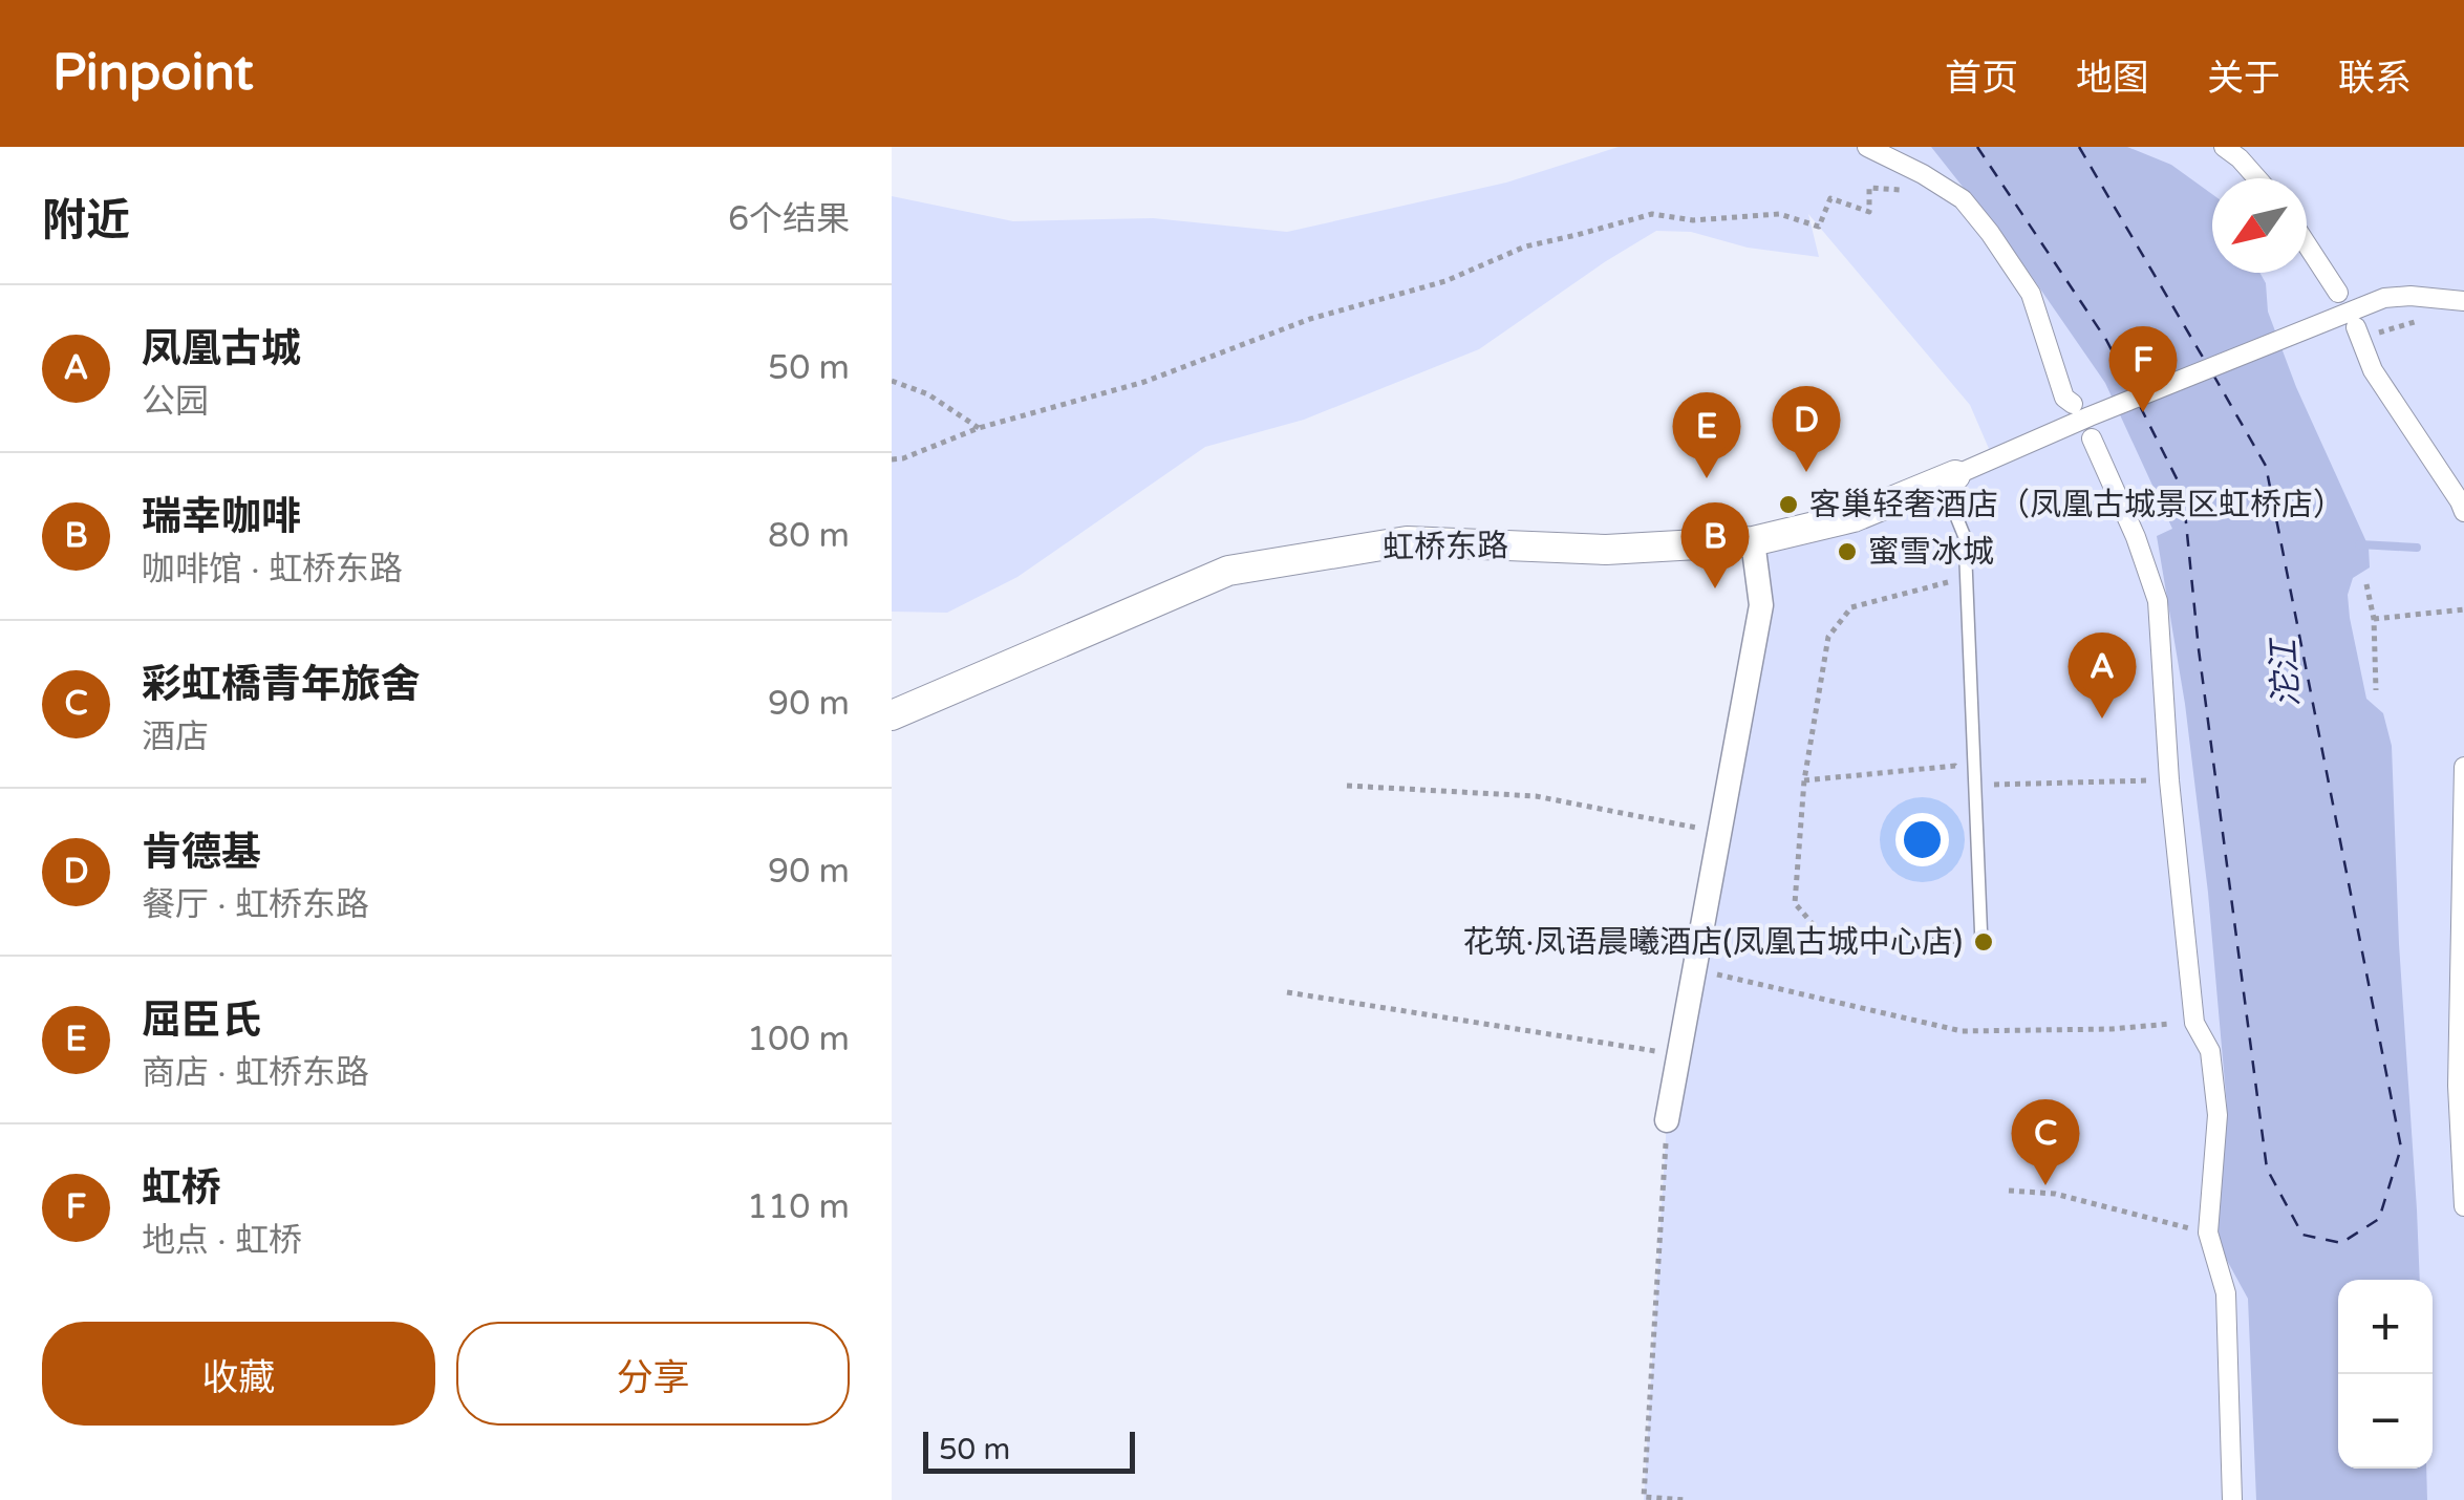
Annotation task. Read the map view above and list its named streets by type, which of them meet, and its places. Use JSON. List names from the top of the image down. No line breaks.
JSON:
{"streets":{"street":["虹桥东路"]},"water":["沱江"],"places":["客巢轻奢酒店（凤凰古城景区虹桥店）","蜜雪冰城","花筑·凤语晨曦酒店(凤凰古城中心店)"],"scale_bar":"50 m","north":"bottom left","page":{"header":"Pinpoint","nav":["首页","地图","关于","联系"],"heading":["附近","6个结果"],"list":[{"mark":"A","name":"凤凰古城","note":"公园","value":"50 m"},{"mark":"B","name":"瑞幸咖啡","note":"咖啡馆 · 虹桥东路","value":"80 m"},{"mark":"C","name":"彩虹橋青年旅舍","note":"酒店","value":"90 m"},{"mark":"D","name":"肯德基","note":"餐厅 · 虹桥东路","value":"90 m"},{"mark":"E","name":"屈臣氏","note":"商店 · 虹桥东路","value":"100 m"},{"mark":"F","name":"虹桥","note":"地点 · 虹桥","value":"110 m"}],"pins":["F","D","E","B","A","C"],"map_buttons":["+","−"],"buttons":["收藏","分享"],"scale":"50 m"}}
